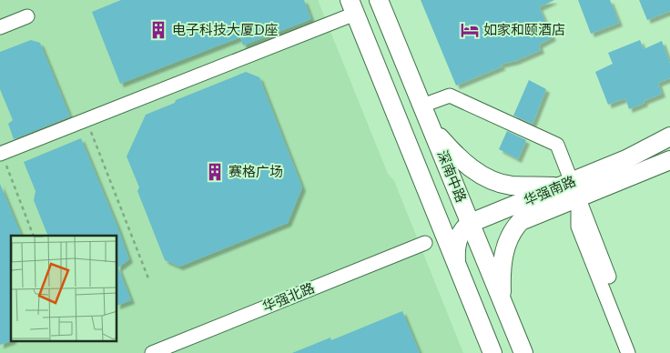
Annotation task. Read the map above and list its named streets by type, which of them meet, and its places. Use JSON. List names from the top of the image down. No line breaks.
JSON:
{"streets":{"main road":["深南中路","华强南路"],"street":["华强北路"]},"crossings":[["深南中路","华强南路"]],"places":{"building":["电子科技大厦D座","赛格广场"],"hotel":["如家和颐酒店"]}}
